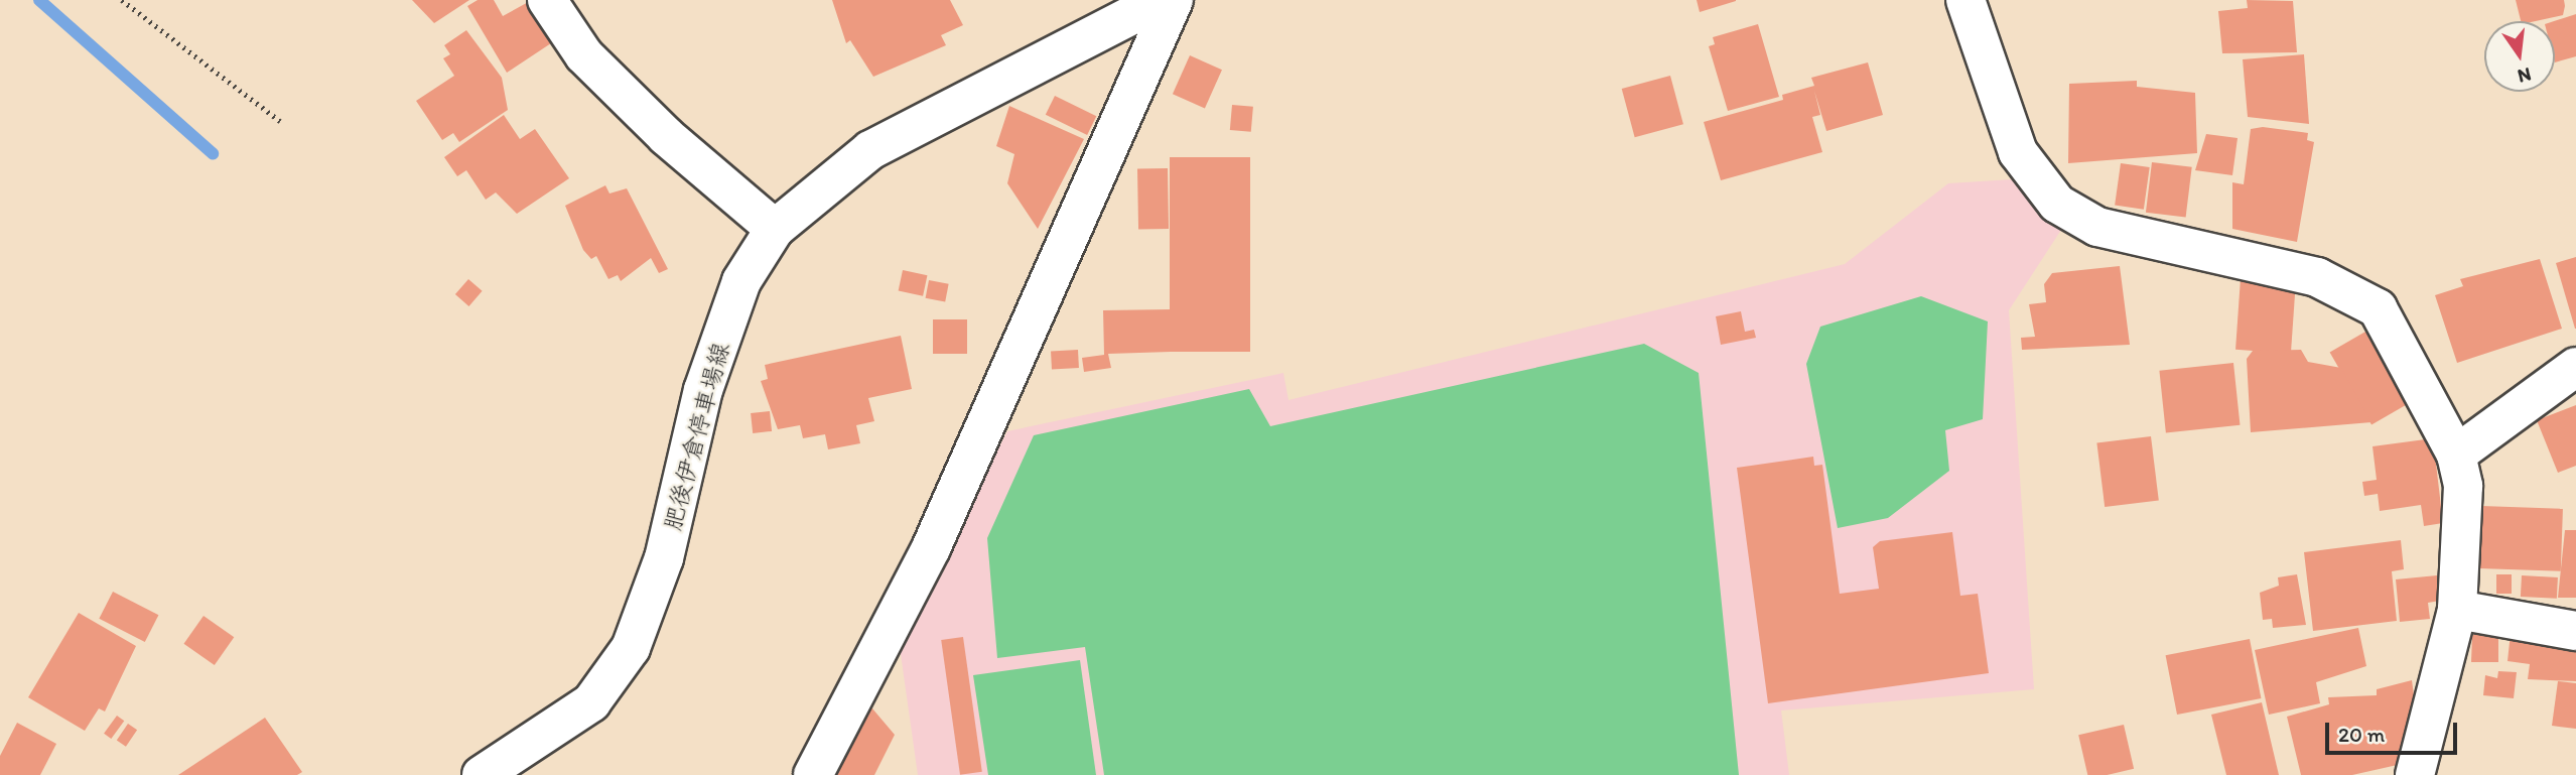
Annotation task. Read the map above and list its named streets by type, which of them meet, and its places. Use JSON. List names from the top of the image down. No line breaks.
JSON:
{"streets":{"street":["肥後伊倉停車場線"]},"scale_bar":"20 m","north":"bottom"}
